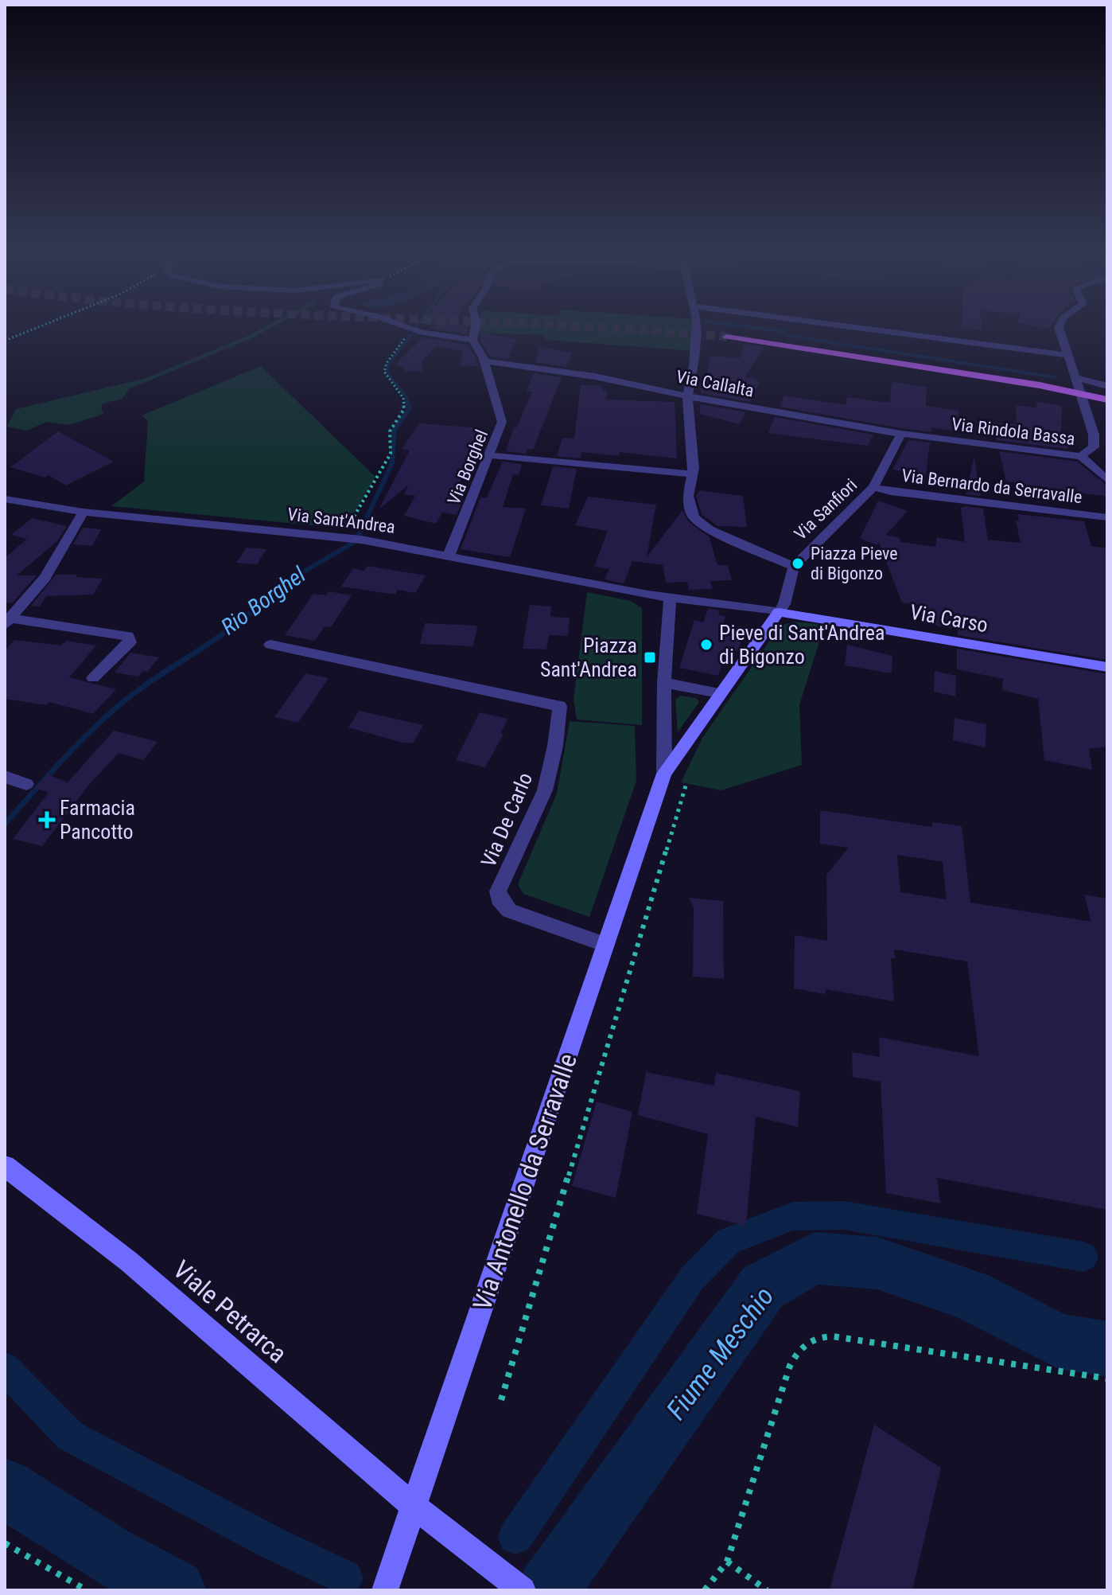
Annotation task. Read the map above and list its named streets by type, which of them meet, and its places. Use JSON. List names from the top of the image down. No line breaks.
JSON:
{"streets":{"street":["Via Callalta","Via Rindola Bassa","Via Borghel","Via Bernardo da Serravalle","Via Sanfiori","Via Sant'Andrea","Via Carso","Via De Carlo","Via Antonello da Serravalle","Viale Petrarca"]},"crossings":[["Via Callalta","Via Rindola Bassa"],["Via Callalta","Via Borghel"],["Via Callalta","Via Sanfiori"],["Via Rindola Bassa","Via Sanfiori"],["Via Borghel","Via Sant'Andrea"],["Via Bernardo da Serravalle","Via Sanfiori"],["Via Sanfiori","Via Carso"],["Via Sanfiori","Via Antonello da Serravalle"],["Via Sant'Andrea","Via Carso"],["Via Sant'Andrea","Via Antonello da Serravalle"],["Via Carso","Via Antonello da Serravalle"],["Via De Carlo","Via Antonello da Serravalle"],["Via Antonello da Serravalle","Viale Petrarca"]],"water":["Rio Borghel","Fiume Meschio"],"places":{"other":["Piazza Pieve di Bigonzo","Pieve di Sant'Andrea di Bigonzo"],"transit":["Piazza Sant'Andrea"],"health":["Farmacia Pancotto"]}}
